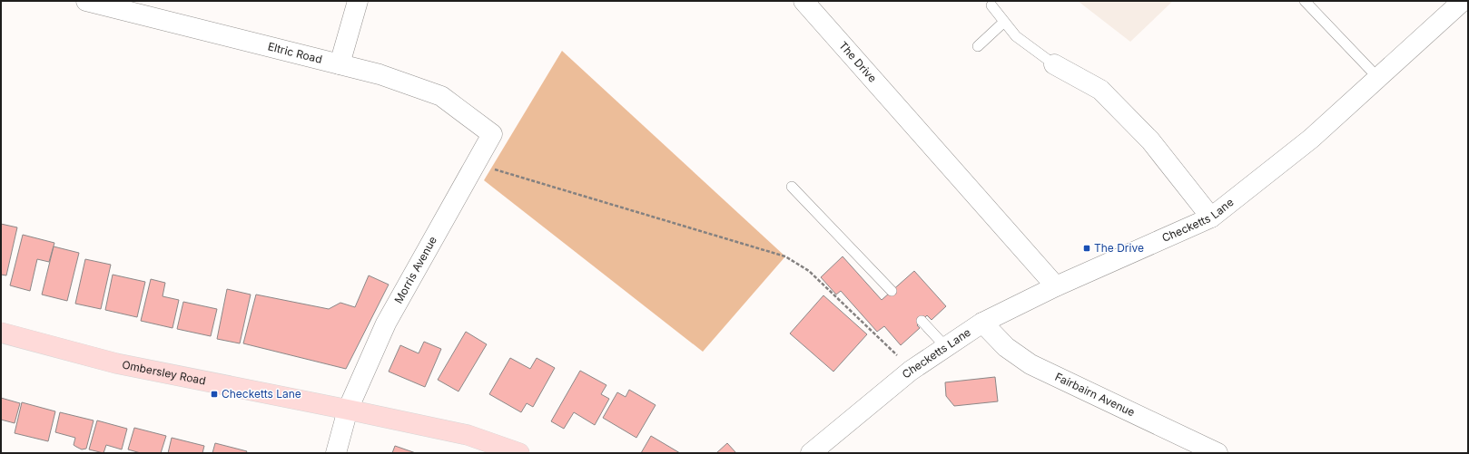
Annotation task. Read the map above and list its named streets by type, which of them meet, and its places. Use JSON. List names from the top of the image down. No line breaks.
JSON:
{"streets":{"main road":["Ombersley Road"],"street":["Eltric Road","The Drive","Checketts Lane","Morris Avenue","Fairbairn Avenue"]},"crossings":[["Eltric Road","Morris Avenue"],["The Drive","Checketts Lane"],["Checketts Lane","Fairbairn Avenue"],["Morris Avenue","Ombersley Road"]],"places":{"transit":["The Drive","Checketts Lane"]}}
